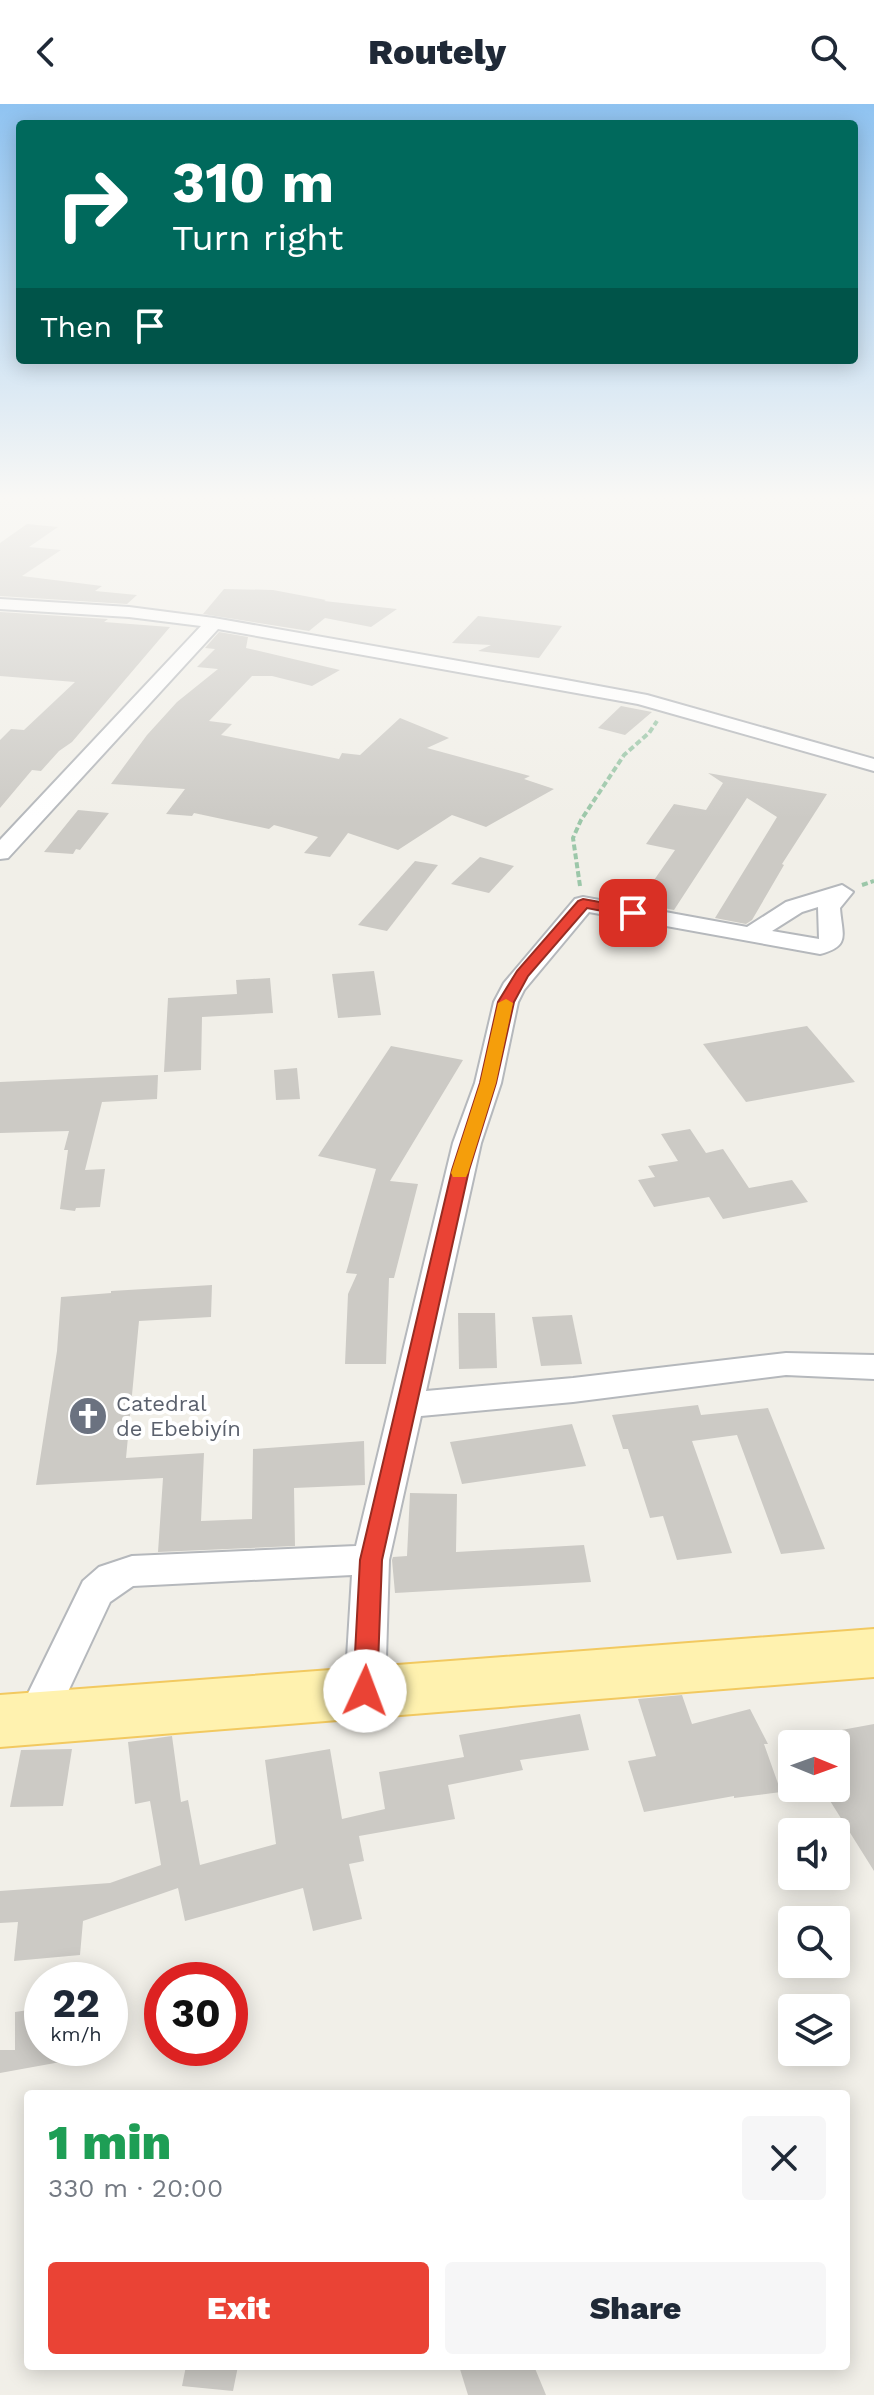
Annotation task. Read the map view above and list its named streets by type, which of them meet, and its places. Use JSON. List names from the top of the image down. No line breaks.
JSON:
{"places":{"church":["Catedral de Ebebiyín"]},"north":"right","page":{"header":"Routely","turn":["310 m","Turn right"],"then":"Then","speed":"22 km/h","limit":"30","heading":["1 min","330 m · 20:00"],"buttons":["Exit","Share"]}}
